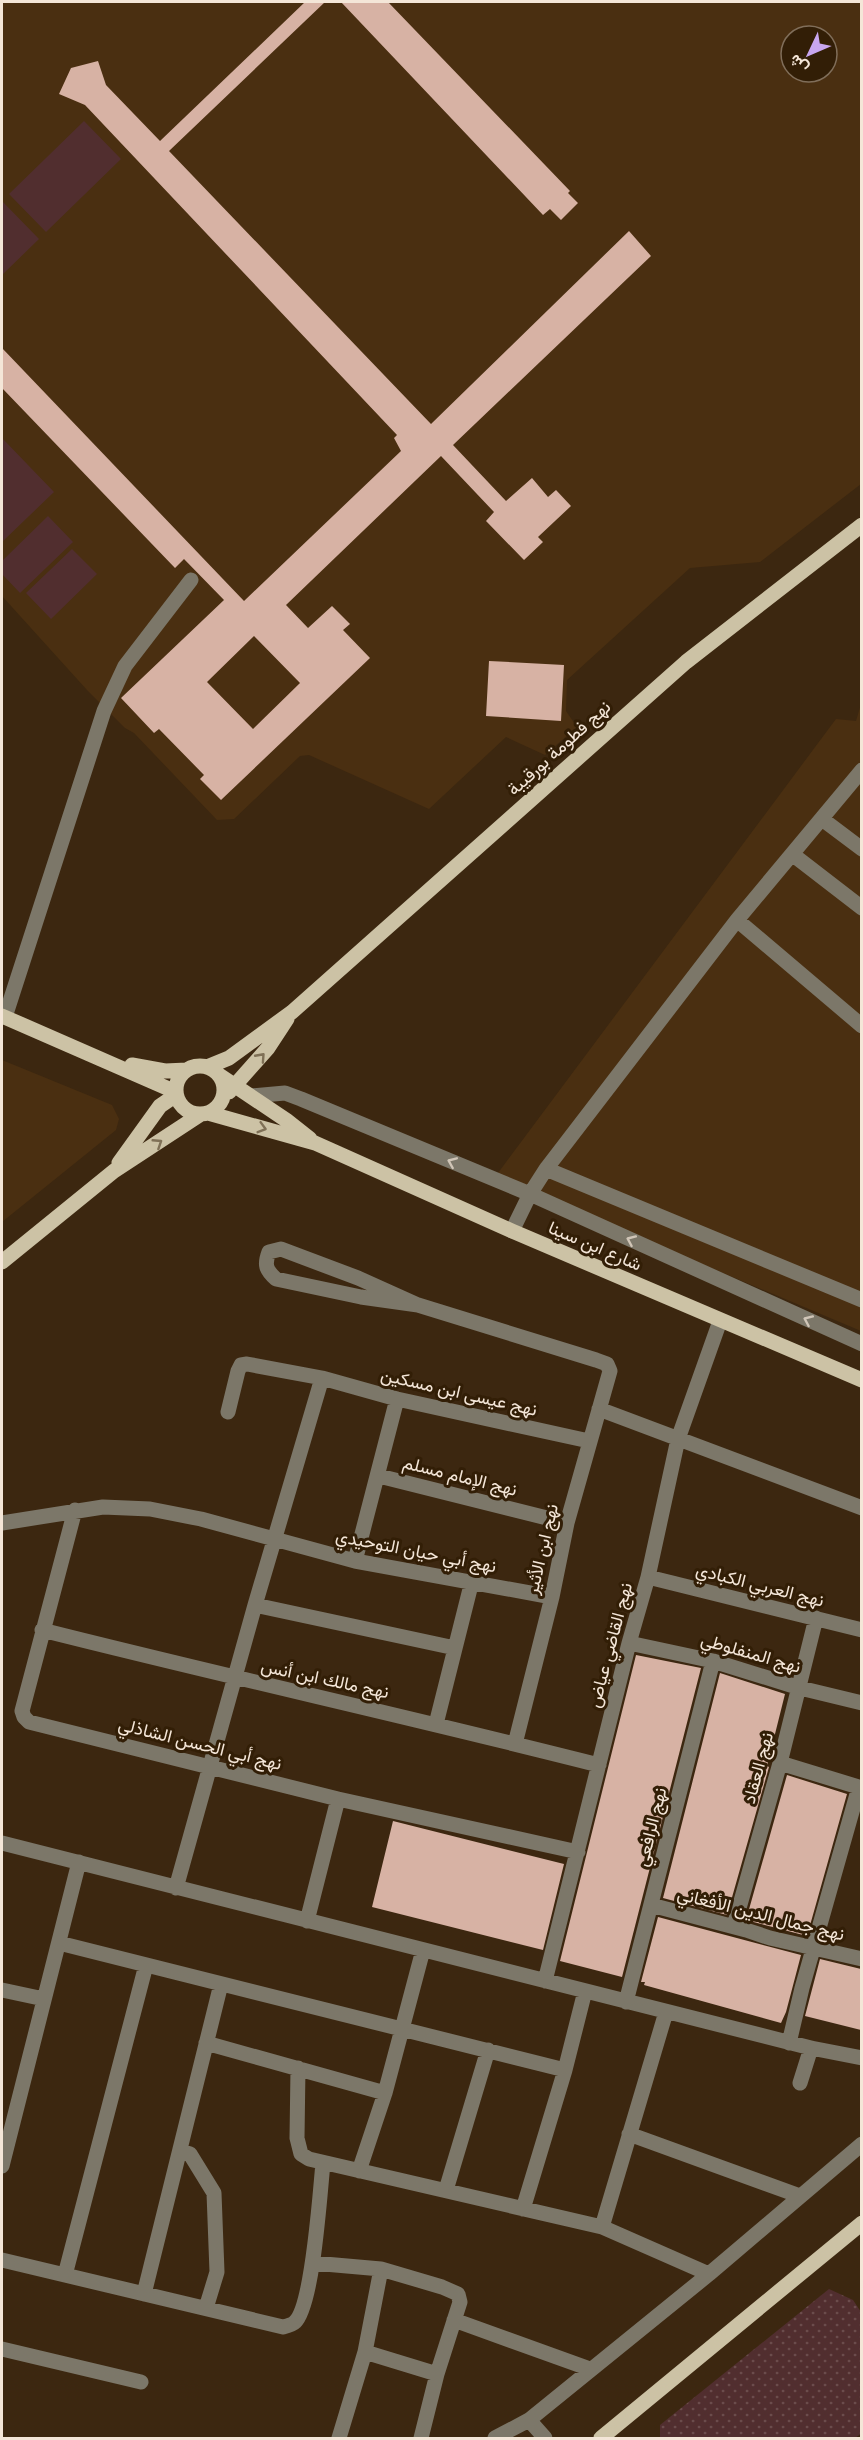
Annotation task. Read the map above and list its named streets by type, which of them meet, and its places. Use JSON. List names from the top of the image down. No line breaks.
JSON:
{"streets":{"main road":["نهج فطومة بورقيبة","شارع ابن سينا"],"street":["نهج عيسى ابن مسكين","نهج الإمام مسلم","نهج ابن الأثير","نهج أبي حيان التوحيدي","نهج العربي الكبادي","نهج القاضي عياض","نهج المنفلوطي","نهج مالك ابن أنس","نهج أبي الحسن الشاذلي","نهج العقاد","نهج الرافعي","نهج جمال الدين الأفغاني"]},"crossings":[["شارع ابن سينا","نهج القاضي عياض"],["نهج عيسى ابن مسكين","نهج ابن الأثير"],["نهج الإمام مسلم","نهج ابن الأثير"],["نهج ابن الأثير","نهج أبي حيان التوحيدي"],["نهج ابن الأثير","نهج مالك ابن أنس"],["نهج أبي حيان التوحيدي","نهج أبي الحسن الشاذلي"],["نهج العربي الكبادي","نهج القاضي عياض"],["نهج العربي الكبادي","نهج العقاد"],["نهج القاضي عياض","نهج المنفلوطي"],["نهج القاضي عياض","نهج مالك ابن أنس"],["نهج القاضي عياض","نهج أبي الحسن الشاذلي"],["نهج المنفلوطي","نهج العقاد"],["نهج المنفلوطي","نهج الرافعي"],["نهج مالك ابن أنس","نهج أبي الحسن الشاذلي"],["نهج العقاد","نهج جمال الدين الأفغاني"],["نهج الرافعي","نهج جمال الدين الأفغاني"]],"north":"bottom left"}
